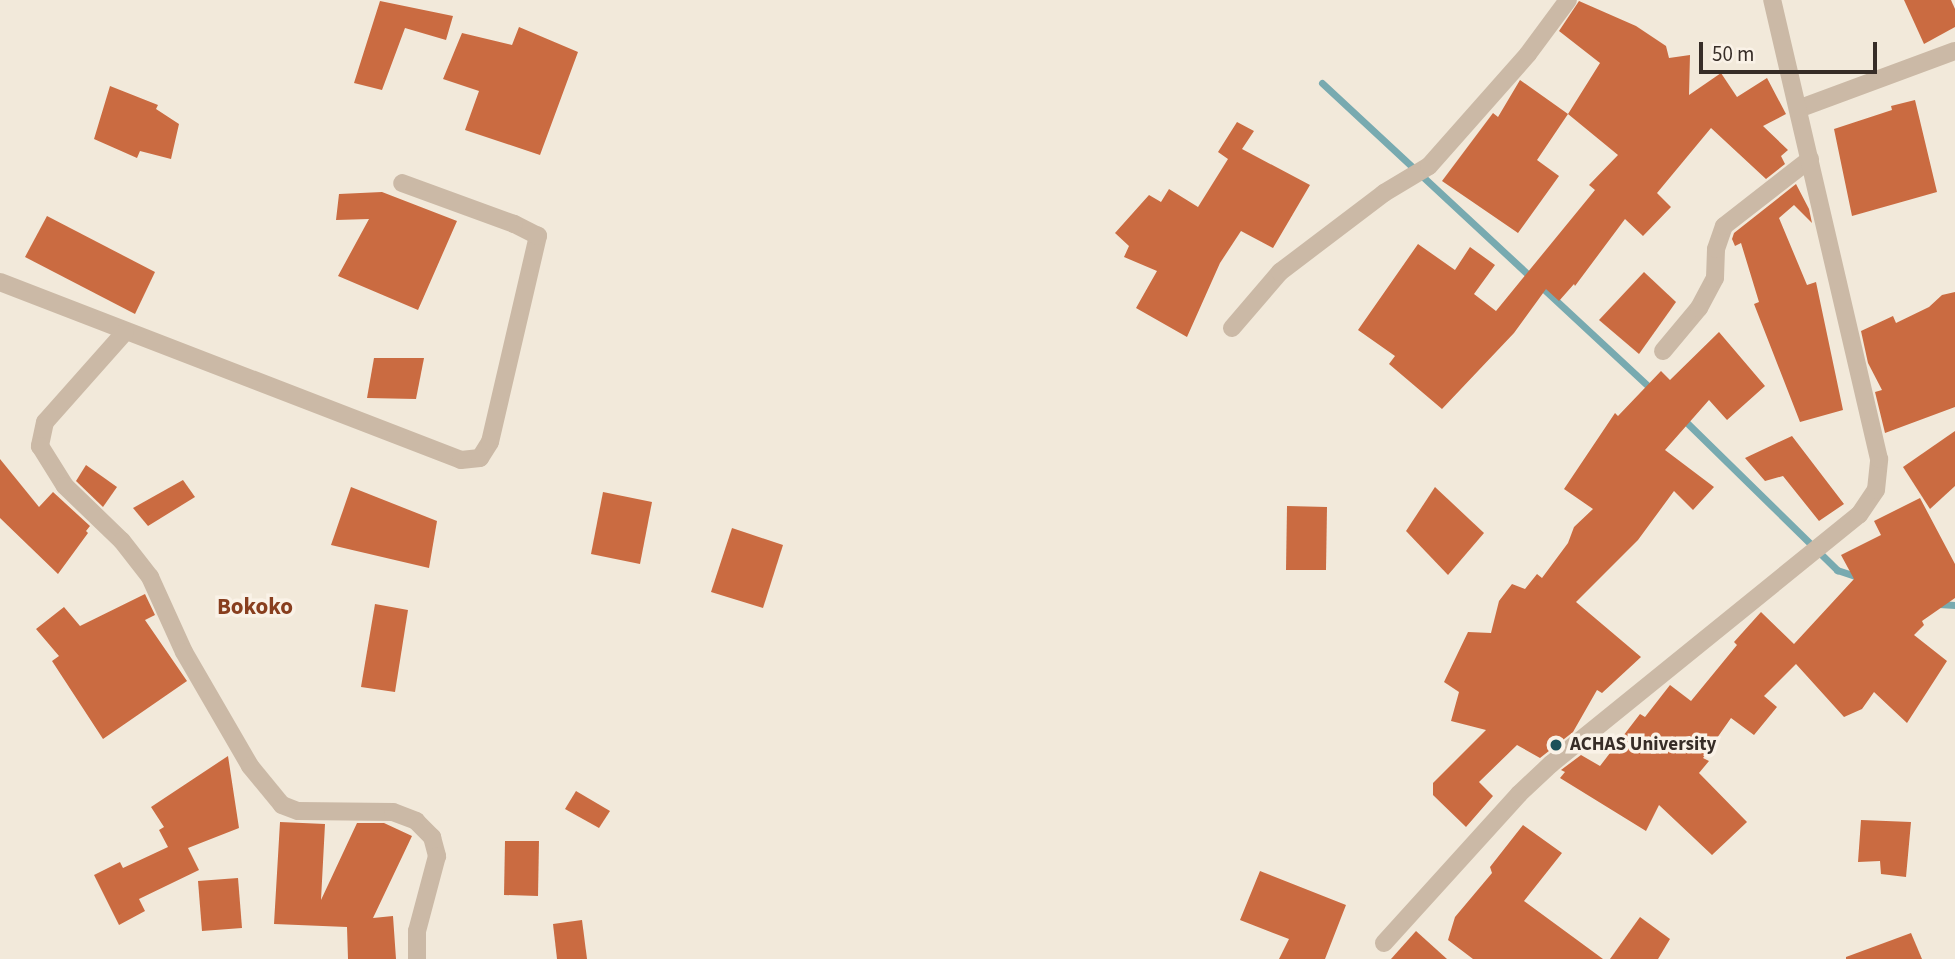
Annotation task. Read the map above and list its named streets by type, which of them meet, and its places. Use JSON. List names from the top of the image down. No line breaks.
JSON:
{"districts":["Bokoko"],"places":["ACHAS University"],"scale_bar":"50 m"}
